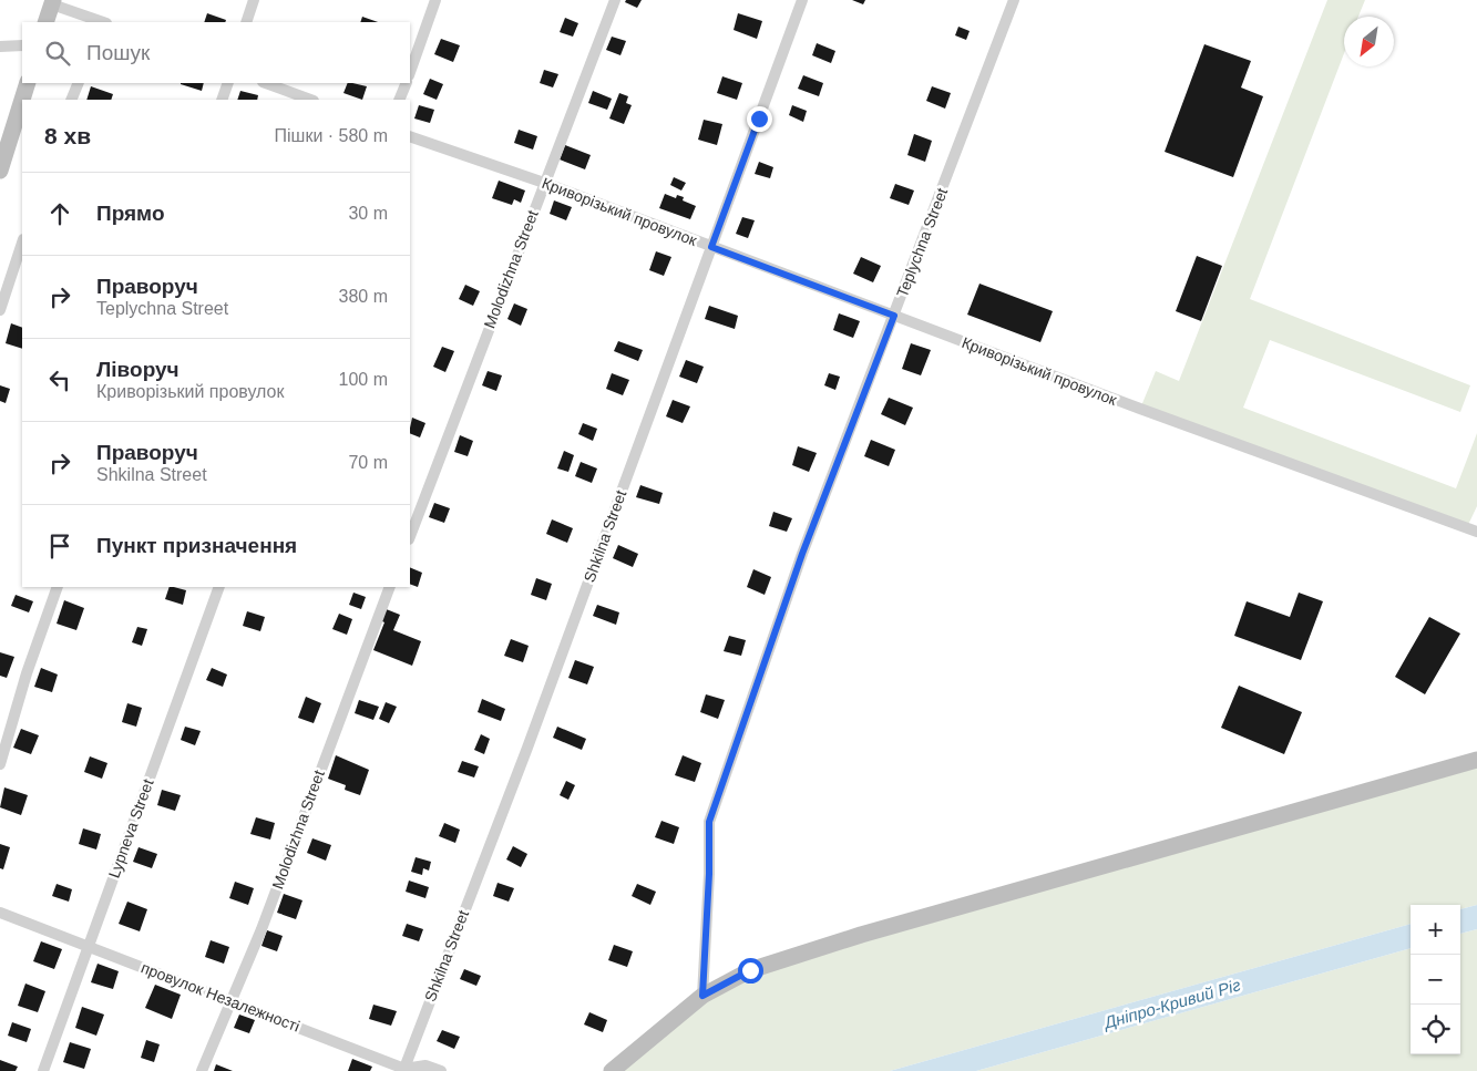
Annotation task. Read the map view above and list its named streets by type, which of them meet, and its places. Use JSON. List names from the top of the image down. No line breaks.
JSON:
{"streets":{"street":["Криворізький провулок","Teplychna Street","Molodizhna Street","Shkilna Street","Lypneva Street","провулок Незалежності"]},"crossings":[["Криворізький провулок","Teplychna Street"],["Криворізький провулок","Molodizhna Street"],["Криворізький провулок","Shkilna Street"],["Molodizhna Street","провулок Незалежності"],["Shkilna Street","провулок Незалежності"],["Lypneva Street","провулок Незалежності"]],"water":["Дніпро-Кривий Ріг"],"north":"bottom left","page":{"search":"Пошук","heading":["8 хв","Пішки · 580 m"],"list":[["Прямо","30 m"],["Праворуч","Teplychna Street","380 m"],["Ліворуч","Криворізький провулок","100 m"],["Праворуч","Shkilna Street","70 m"],"Пункт призначення"],"map_buttons":["+","−"]}}
